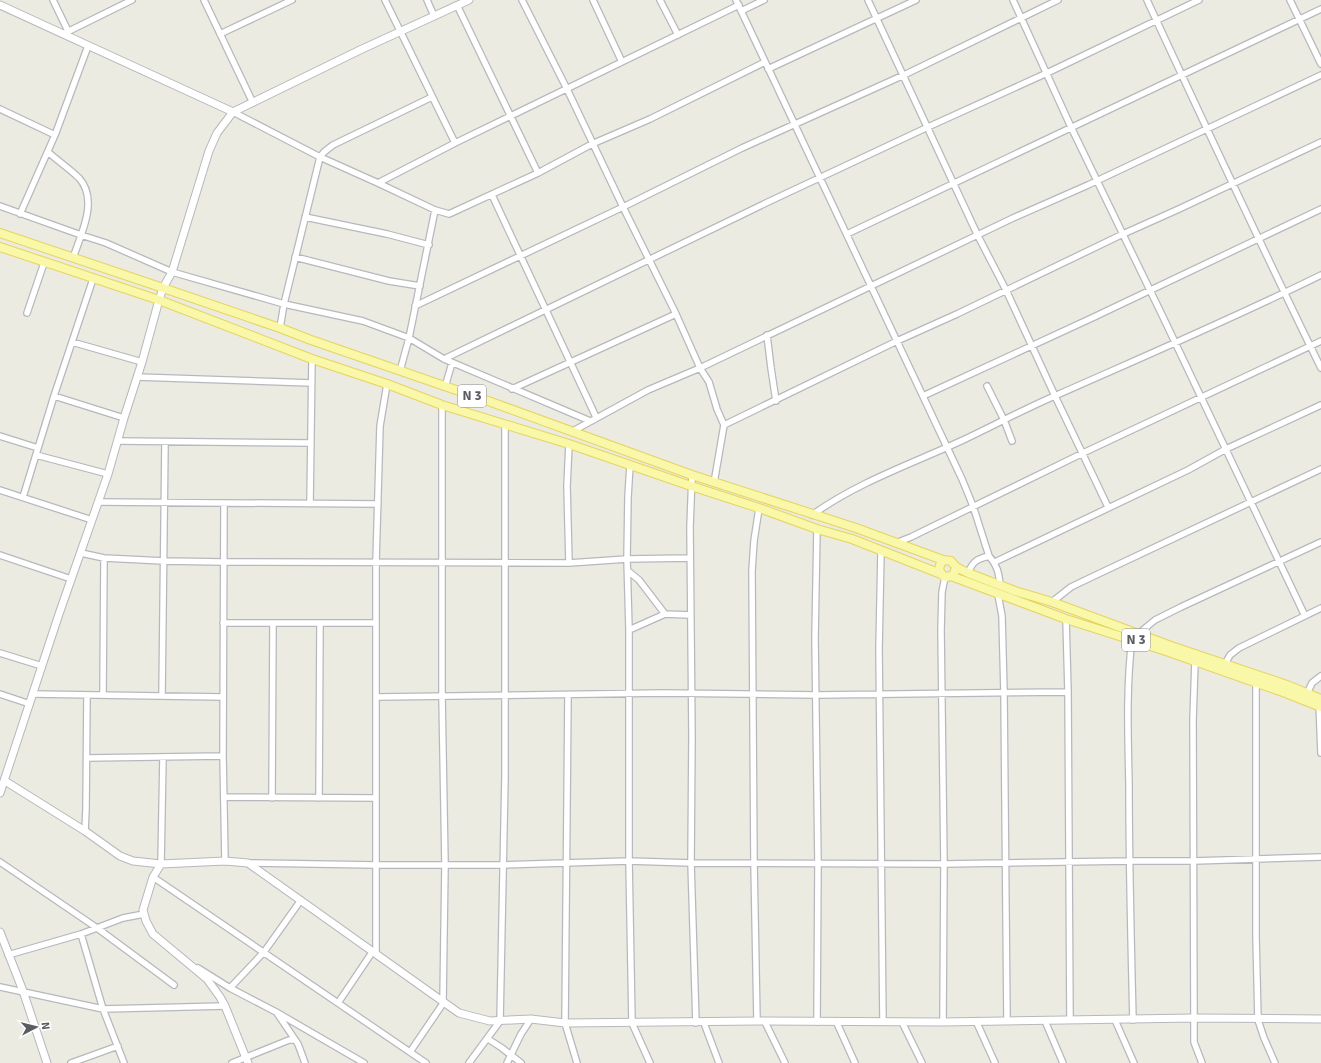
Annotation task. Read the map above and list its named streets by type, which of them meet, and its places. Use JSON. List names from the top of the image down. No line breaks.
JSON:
{"streets":{"main road":["N 3"]},"north":"right"}
